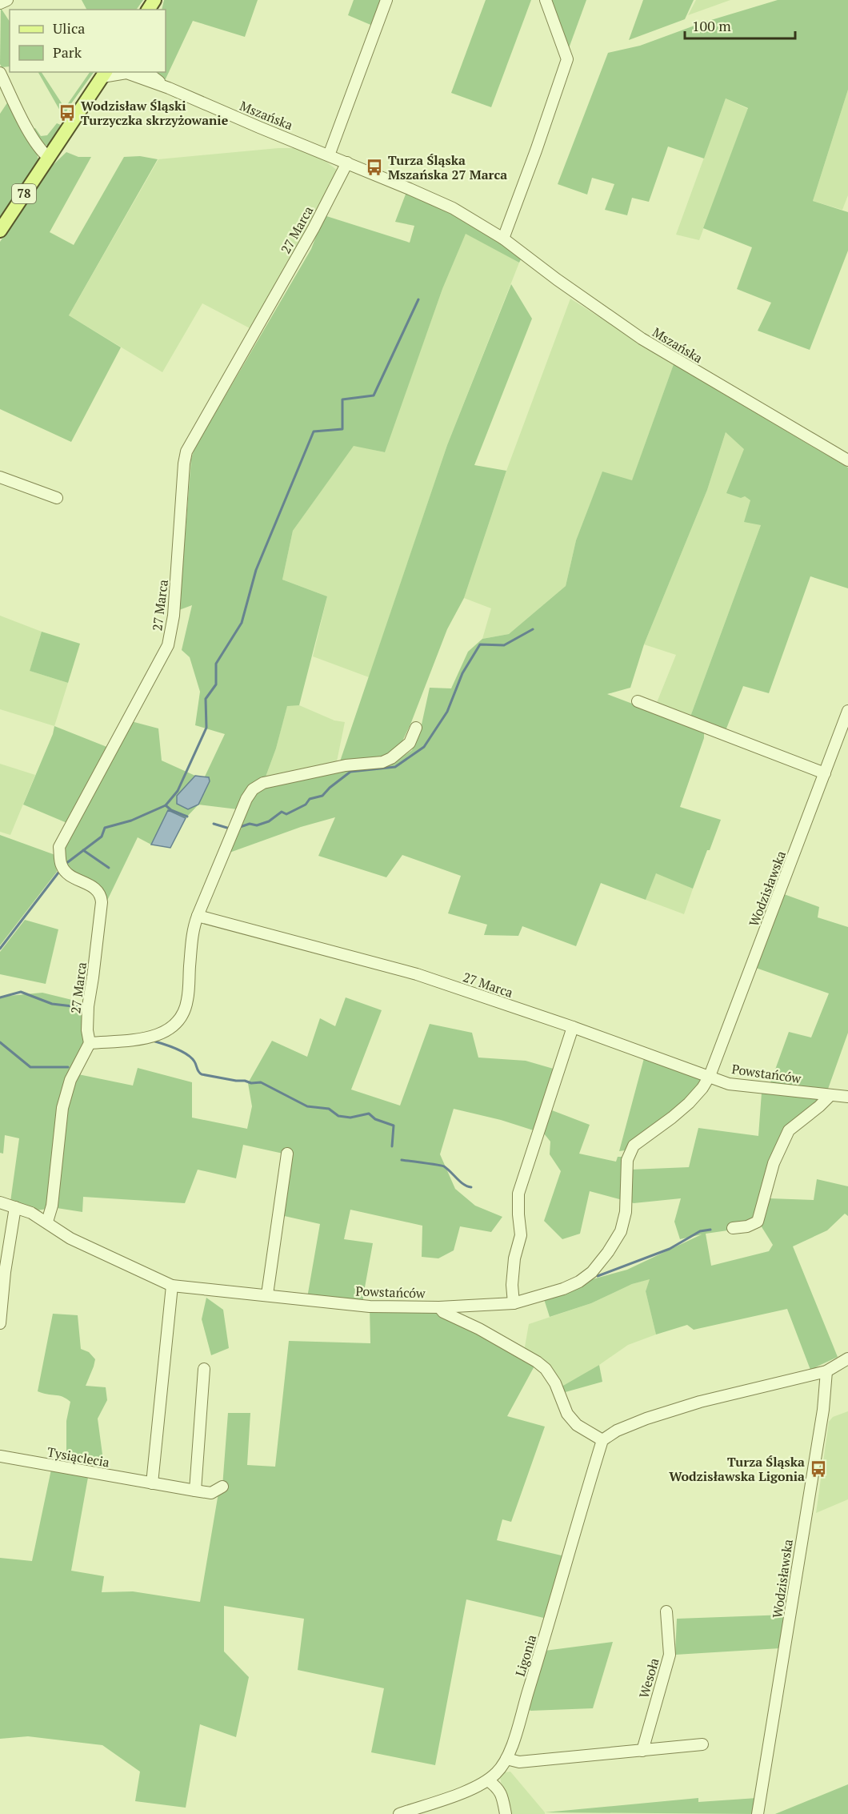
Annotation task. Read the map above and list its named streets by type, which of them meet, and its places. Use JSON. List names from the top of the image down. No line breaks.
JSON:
{"streets":{"main road":["78"],"street":["Mszańska","27 Marca","Wodzisławska","Powstańców","Tysiąclecia","Ligonia","Wesoła"]},"crossings":[["Mszańska","27 Marca"],["27 Marca","Wodzisławska"],["27 Marca","Powstańców"],["Wodzisławska","Powstańców"]],"places":{"bus stop":["Wodzisław Śląski Turzyczka skrzyżowanie","Turza Śląska Mszańska 27 Marca","Turza Śląska Wodzisławska Ligonia"]},"legend":["Ulica","Park"],"scale_bar":"100 m"}
